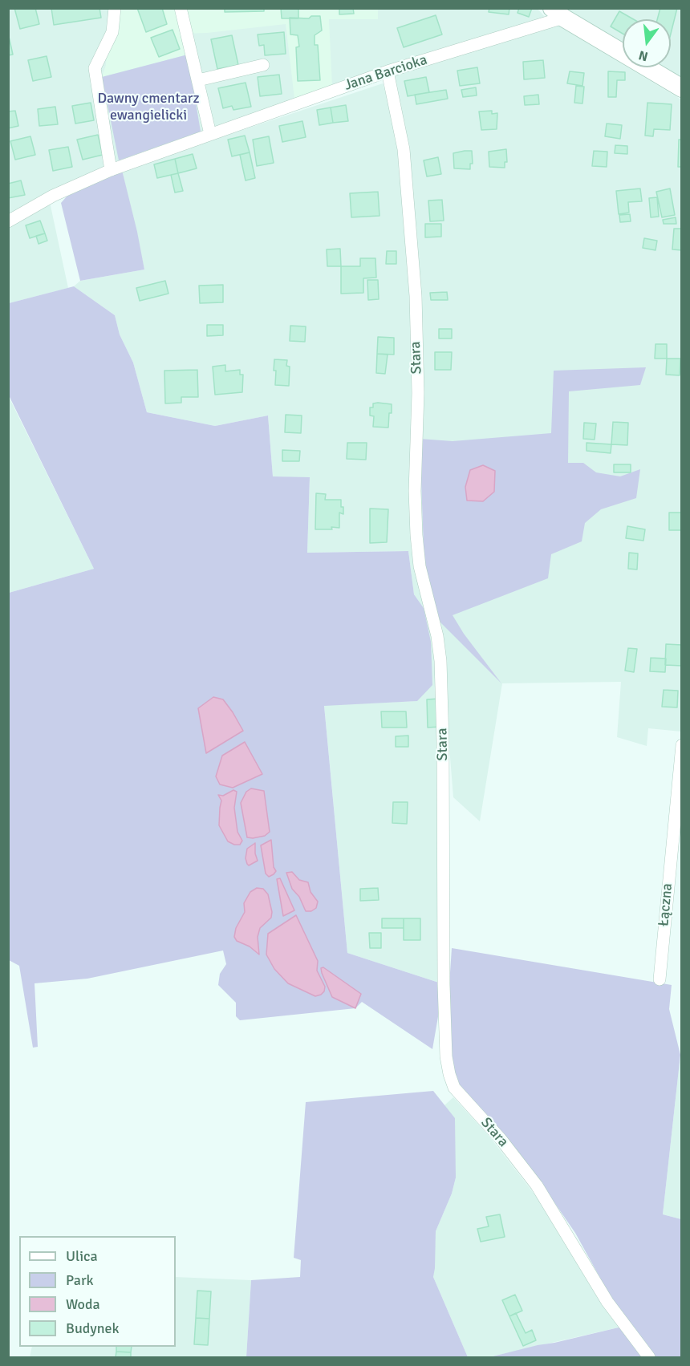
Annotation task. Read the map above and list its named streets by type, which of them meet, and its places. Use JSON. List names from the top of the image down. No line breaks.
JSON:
{"streets":{"street":["Jana Barcioka","Stara","Łączna"]},"crossings":[["Jana Barcioka","Stara"]],"parks":["Dawny cmentarz ewangielicki"],"legend":["Ulica","Park","Woda","Budynek"],"north":"bottom"}
